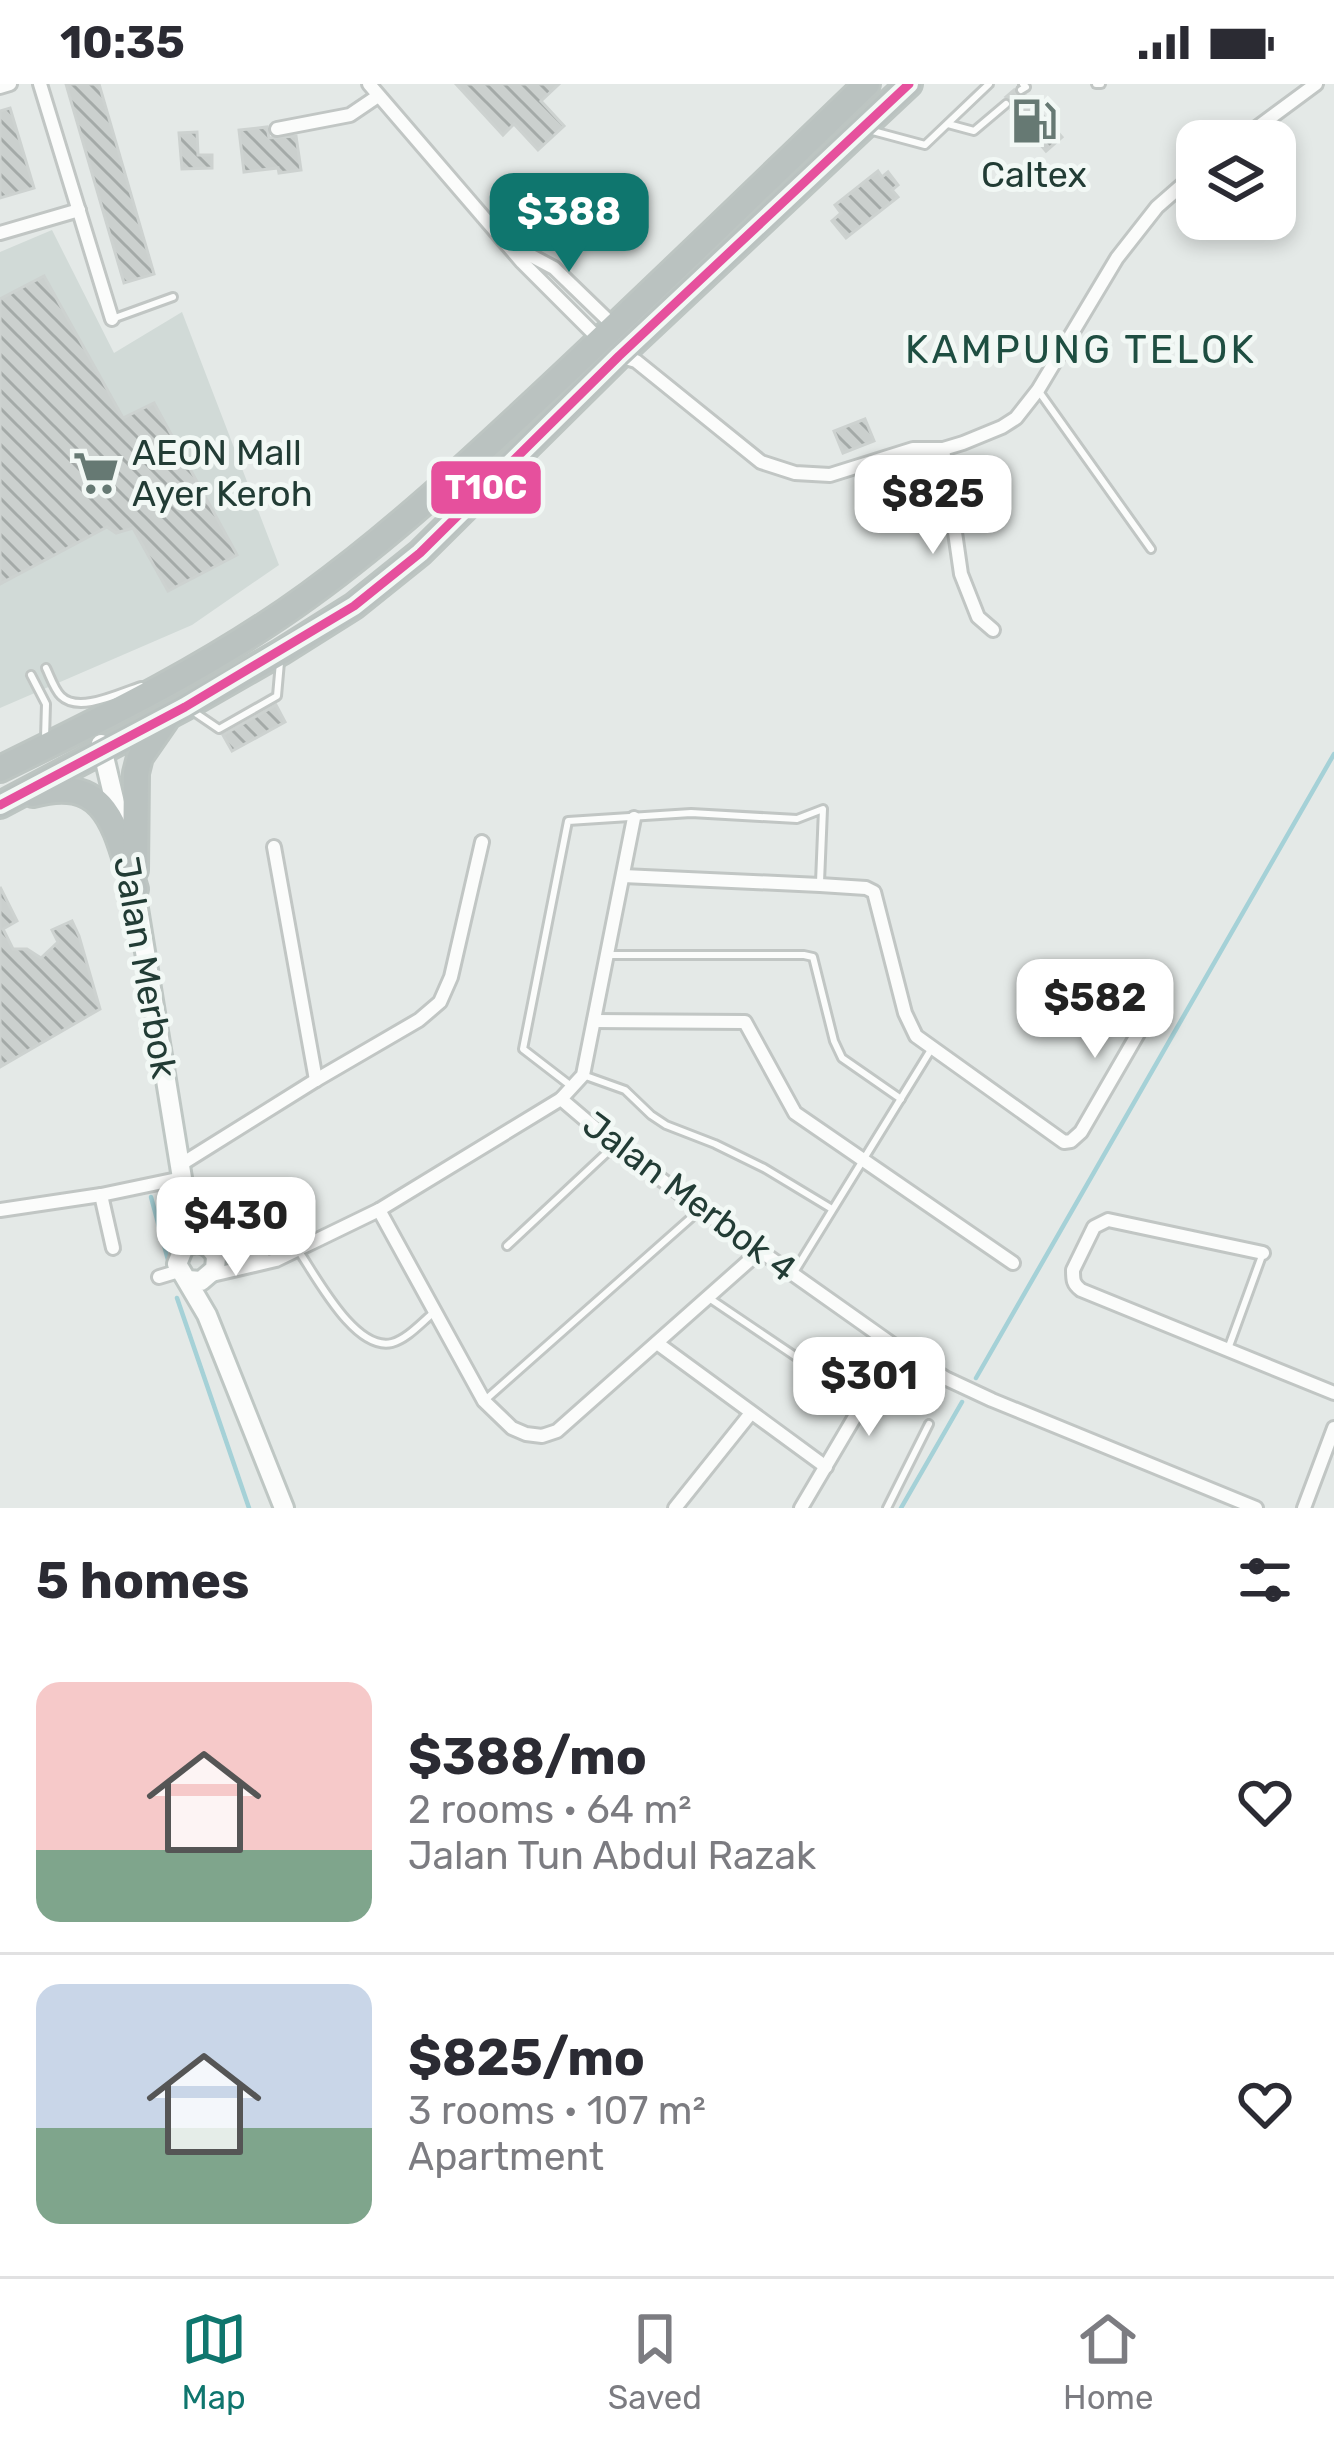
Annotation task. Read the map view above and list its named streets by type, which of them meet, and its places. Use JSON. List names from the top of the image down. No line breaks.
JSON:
{"streets":{"street":["Jalan Merbok","Jalan Merbok 4"]},"districts":["KAMPUNG TELOK"],"places":{"fuel station":["Caltex"],"supermarket":["AEON Mall Ayer Keroh"]},"lines":["transit line T10C"],"page":{"status":"10:35","price":["$388","$825","$582","$430","$301"],"heading":"5 homes","list":[{"name":"$388/mo","note":"2 rooms · 64 m² · Jalan Tun Abdul Razak"},{"name":"$825/mo","note":"3 rooms · 107 m² · Apartment"}],"tabs":["Map","Saved","Home"]}}
